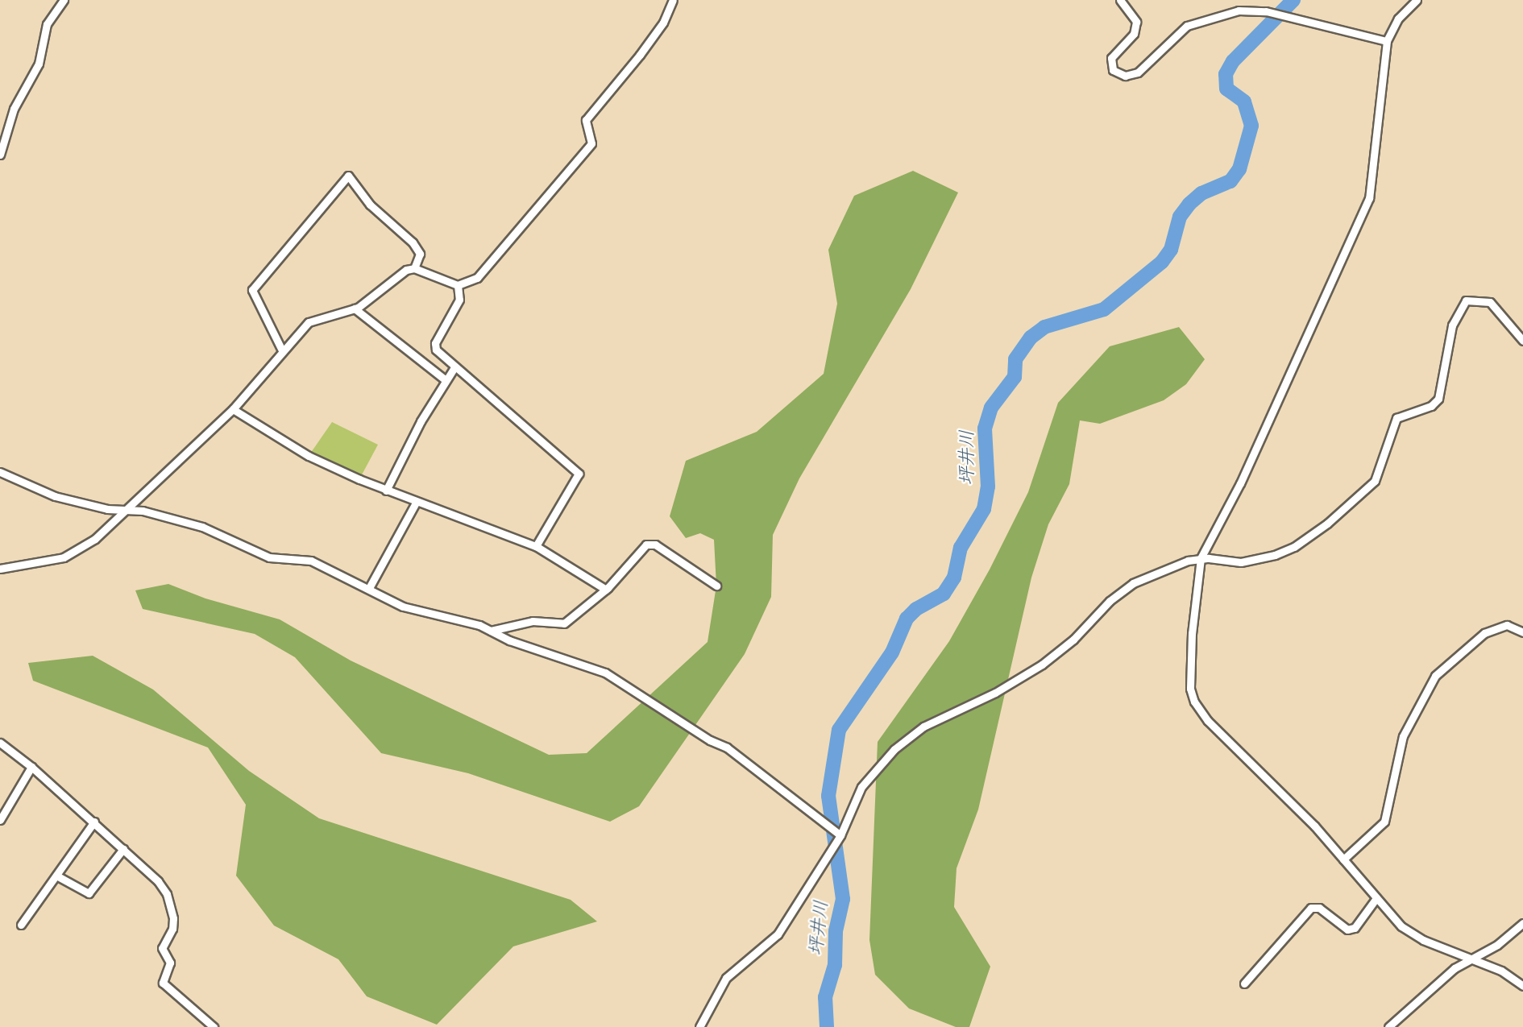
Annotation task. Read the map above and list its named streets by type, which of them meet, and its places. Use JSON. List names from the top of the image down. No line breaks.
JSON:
{"water":["坪井川"]}
